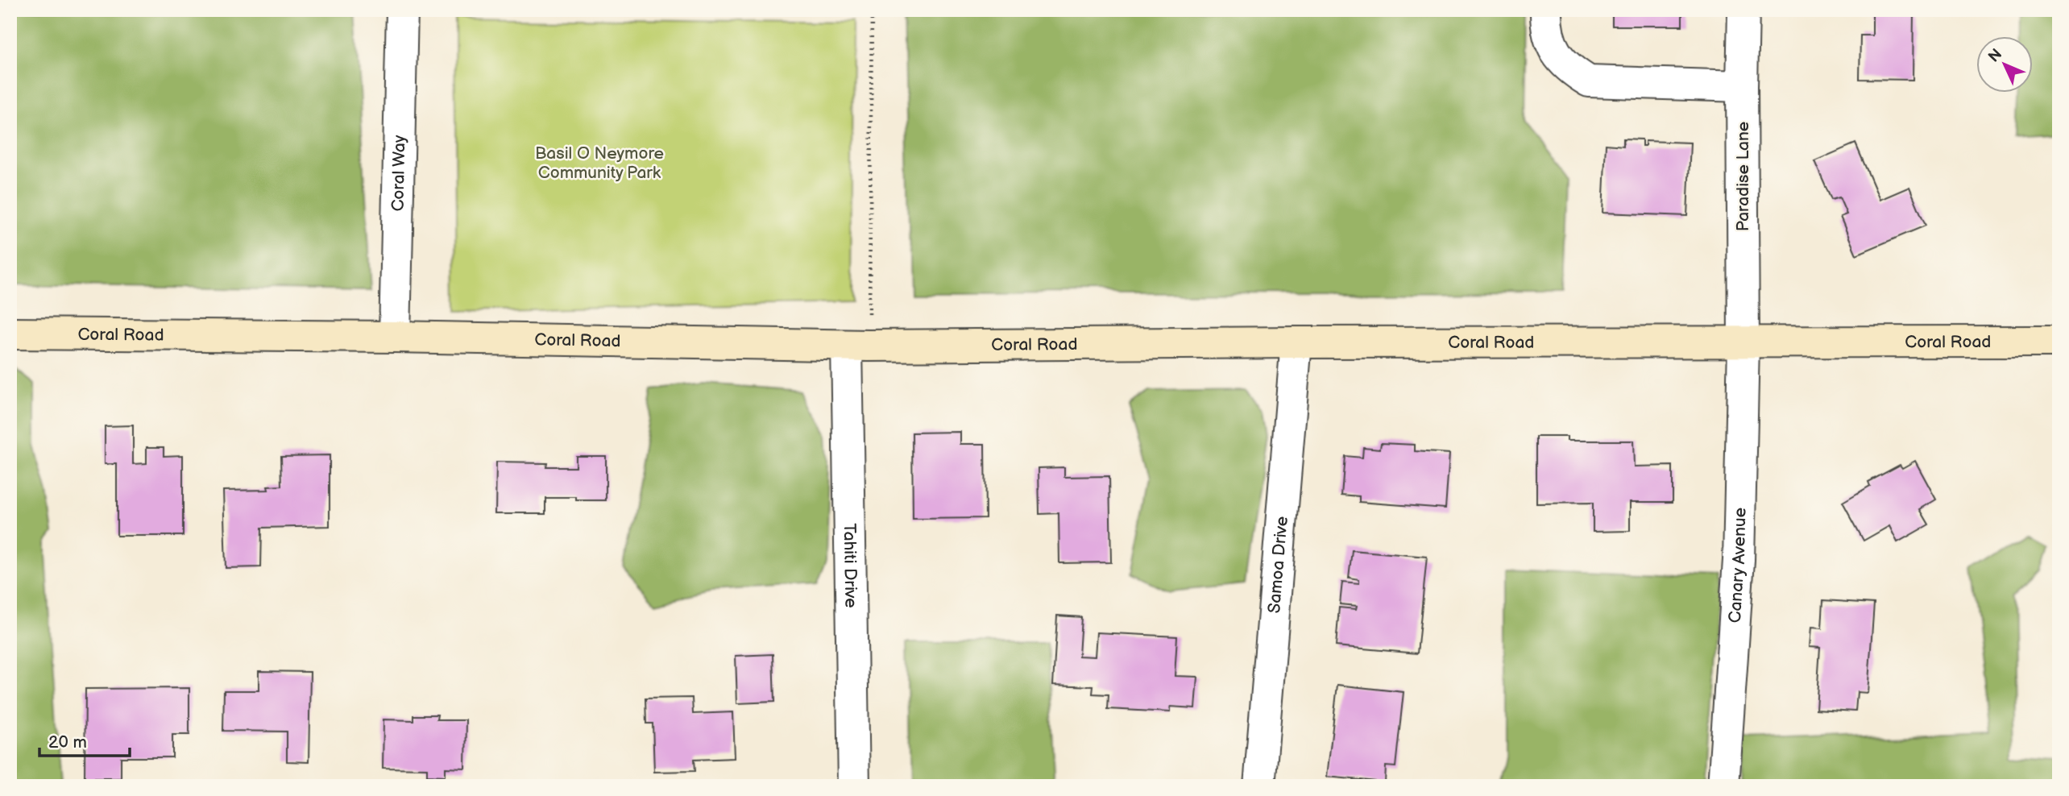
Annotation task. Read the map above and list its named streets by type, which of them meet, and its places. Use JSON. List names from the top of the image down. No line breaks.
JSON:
{"streets":{"street":["Coral Way","Paradise Lane","Coral Road","Samoa Drive","Canary Avenue","Tahiti Drive"]},"crossings":[["Coral Way","Coral Road"],["Paradise Lane","Coral Road"],["Paradise Lane","Canary Avenue"],["Coral Road","Samoa Drive"],["Coral Road","Canary Avenue"],["Coral Road","Tahiti Drive"]],"parks":["Basil O Neymore Community Park"],"scale_bar":"20 m","north":"top left"}
